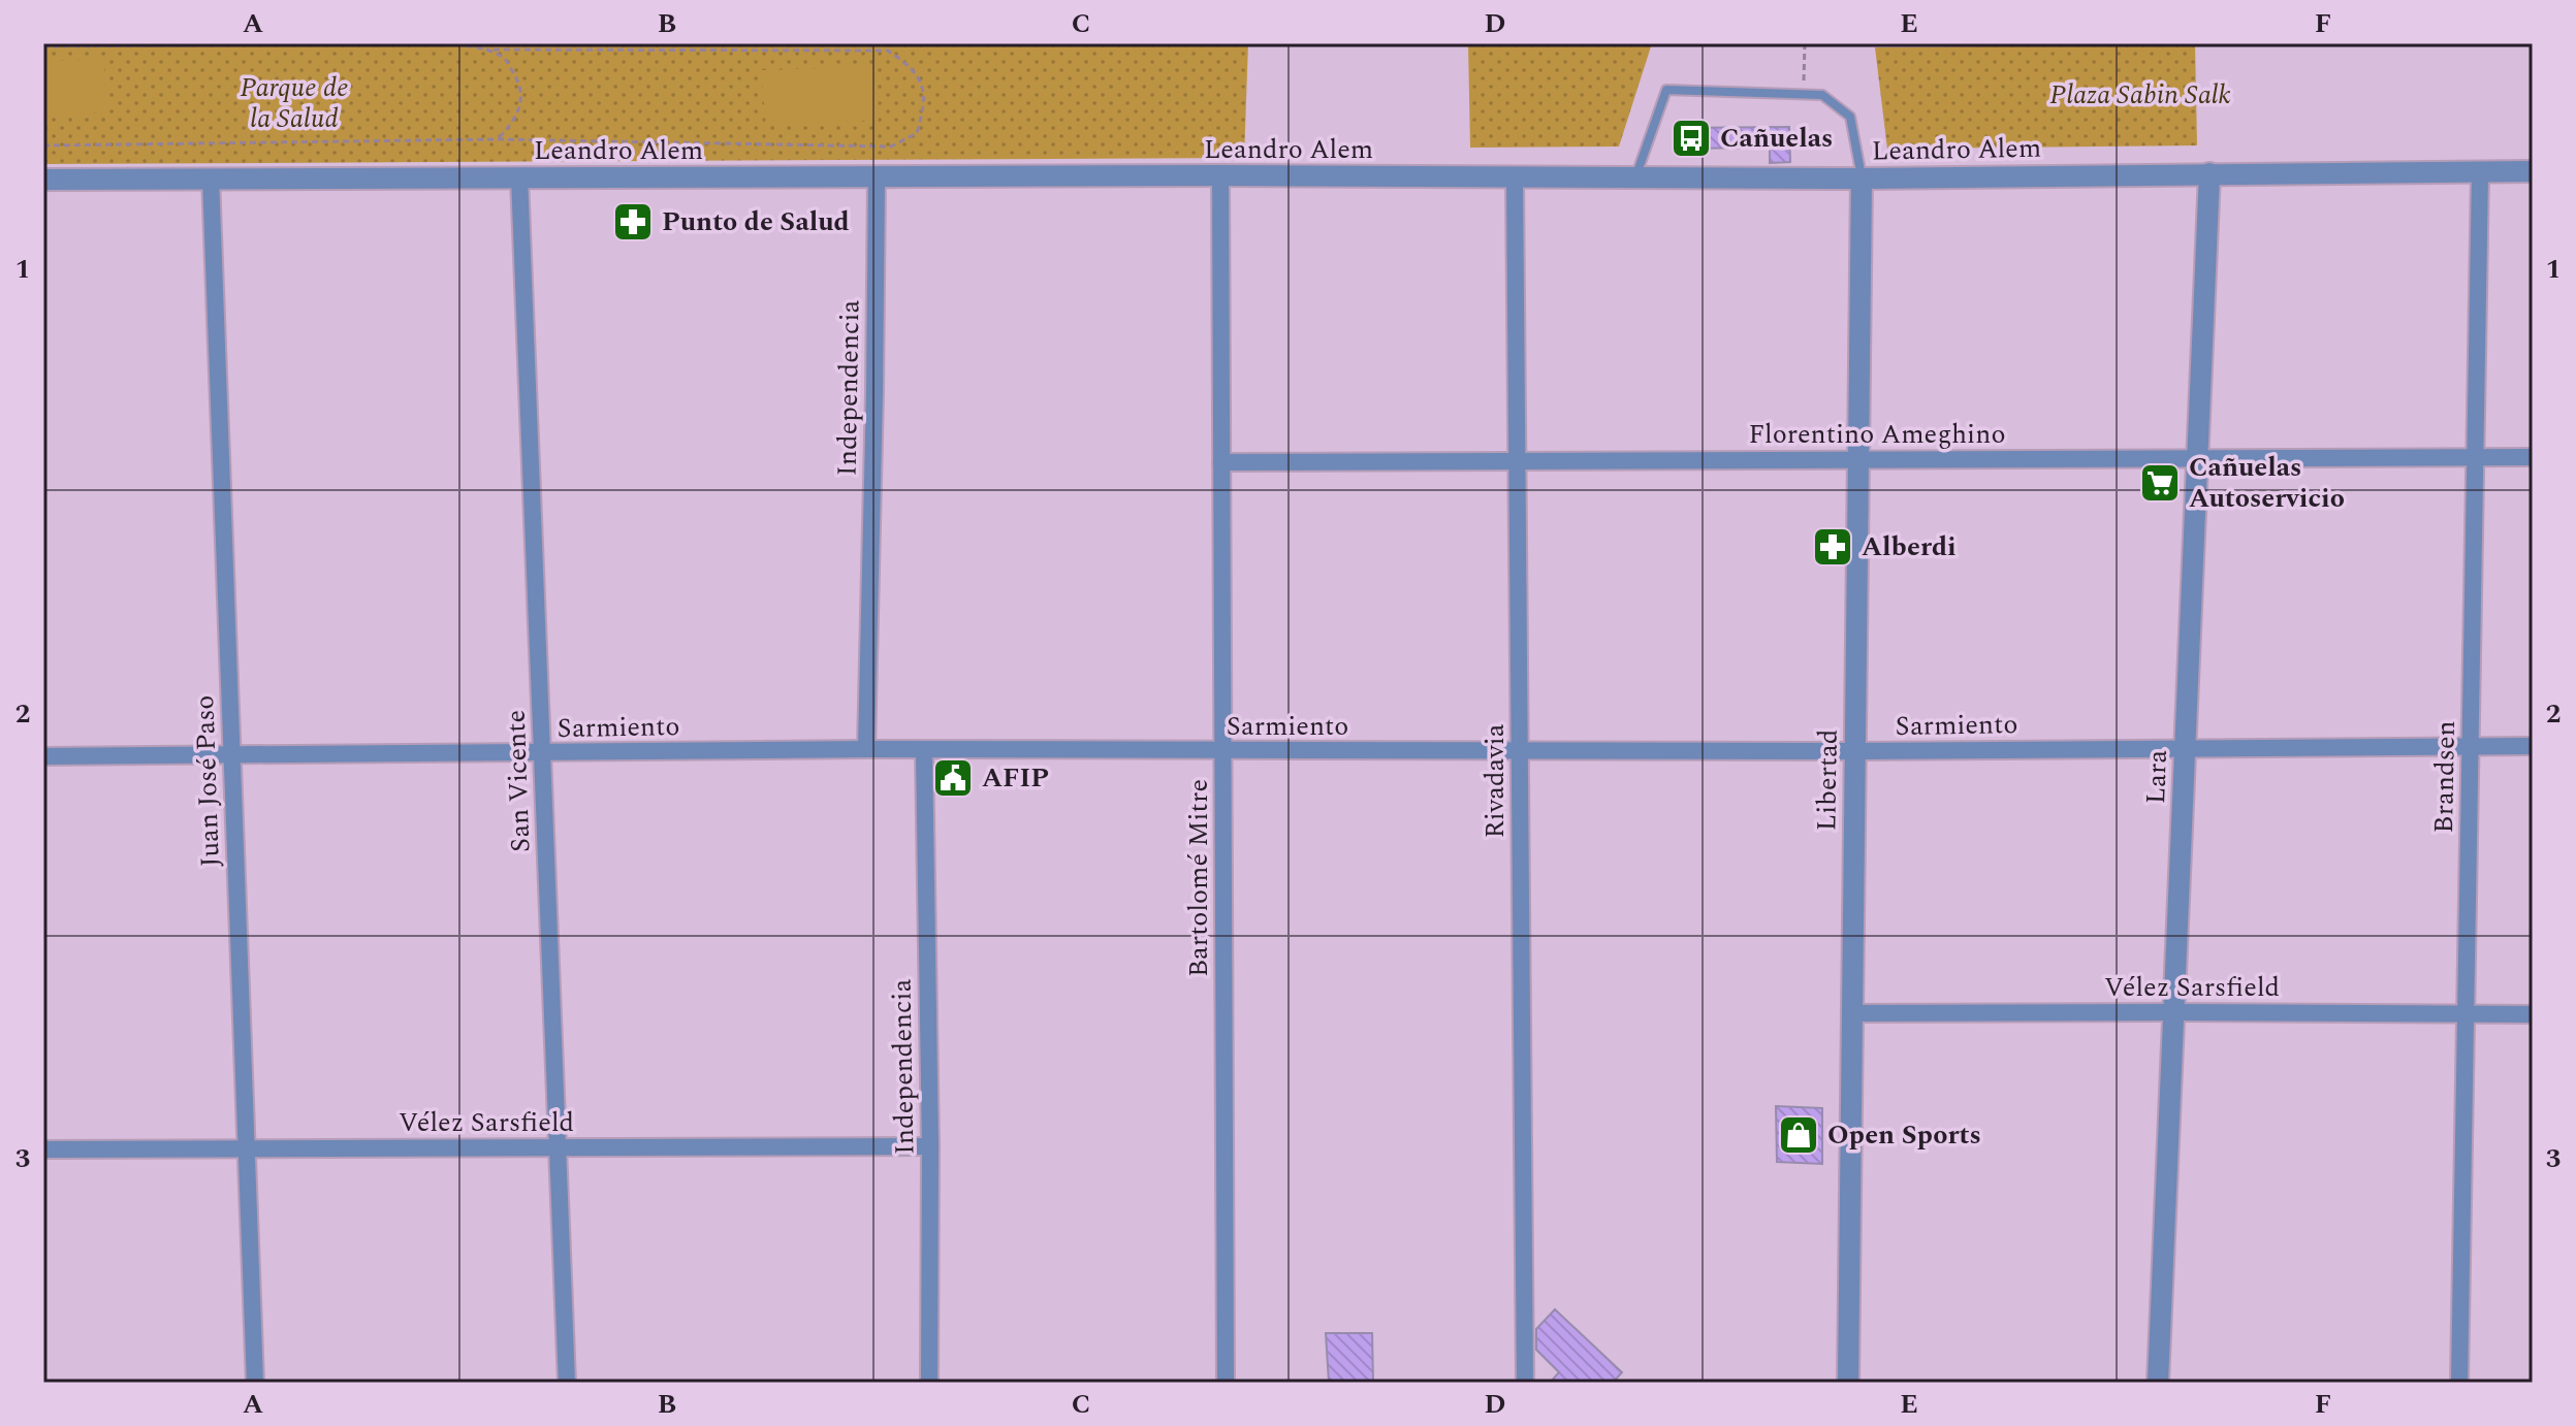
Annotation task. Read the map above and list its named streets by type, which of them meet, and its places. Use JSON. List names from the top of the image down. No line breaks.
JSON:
{"streets":{"street":["Leandro Alem","Independencia","Florentino Ameghino","Sarmiento","Lara","Brandsen","Libertad","Juan José Paso","San Vicente","Rivadavia","Bartolomé Mitre","Vélez Sarsfield"]},"crossings":[["Leandro Alem","Independencia"],["Leandro Alem","Lara"],["Leandro Alem","Brandsen"],["Leandro Alem","Libertad"],["Leandro Alem","Juan José Paso"],["Leandro Alem","San Vicente"],["Leandro Alem","Rivadavia"],["Leandro Alem","Bartolomé Mitre"],["Independencia","Sarmiento"],["Independencia","Vélez Sarsfield"],["Florentino Ameghino","Lara"],["Florentino Ameghino","Brandsen"],["Florentino Ameghino","Libertad"],["Florentino Ameghino","Rivadavia"],["Florentino Ameghino","Bartolomé Mitre"],["Sarmiento","Lara"],["Sarmiento","Brandsen"],["Sarmiento","Libertad"],["Sarmiento","Juan José Paso"],["Sarmiento","San Vicente"],["Sarmiento","Rivadavia"],["Sarmiento","Bartolomé Mitre"],["Lara","Vélez Sarsfield"],["Brandsen","Vélez Sarsfield"],["Libertad","Vélez Sarsfield"],["Juan José Paso","Vélez Sarsfield"],["San Vicente","Vélez Sarsfield"]],"parks":["Parque de la Salud","Plaza Sabin Salk"],"places":{"bus stop":["Cañuelas"],"pharmacy":["Punto de Salud","Alberdi"],"supermarket":["Cañuelas Autoservicio"],"public building":["AFIP"],"shop":["Open Sports"]},"grid":{"columns":["A","B","C","D","E","F"],"rows":["1","2","3"]}}
